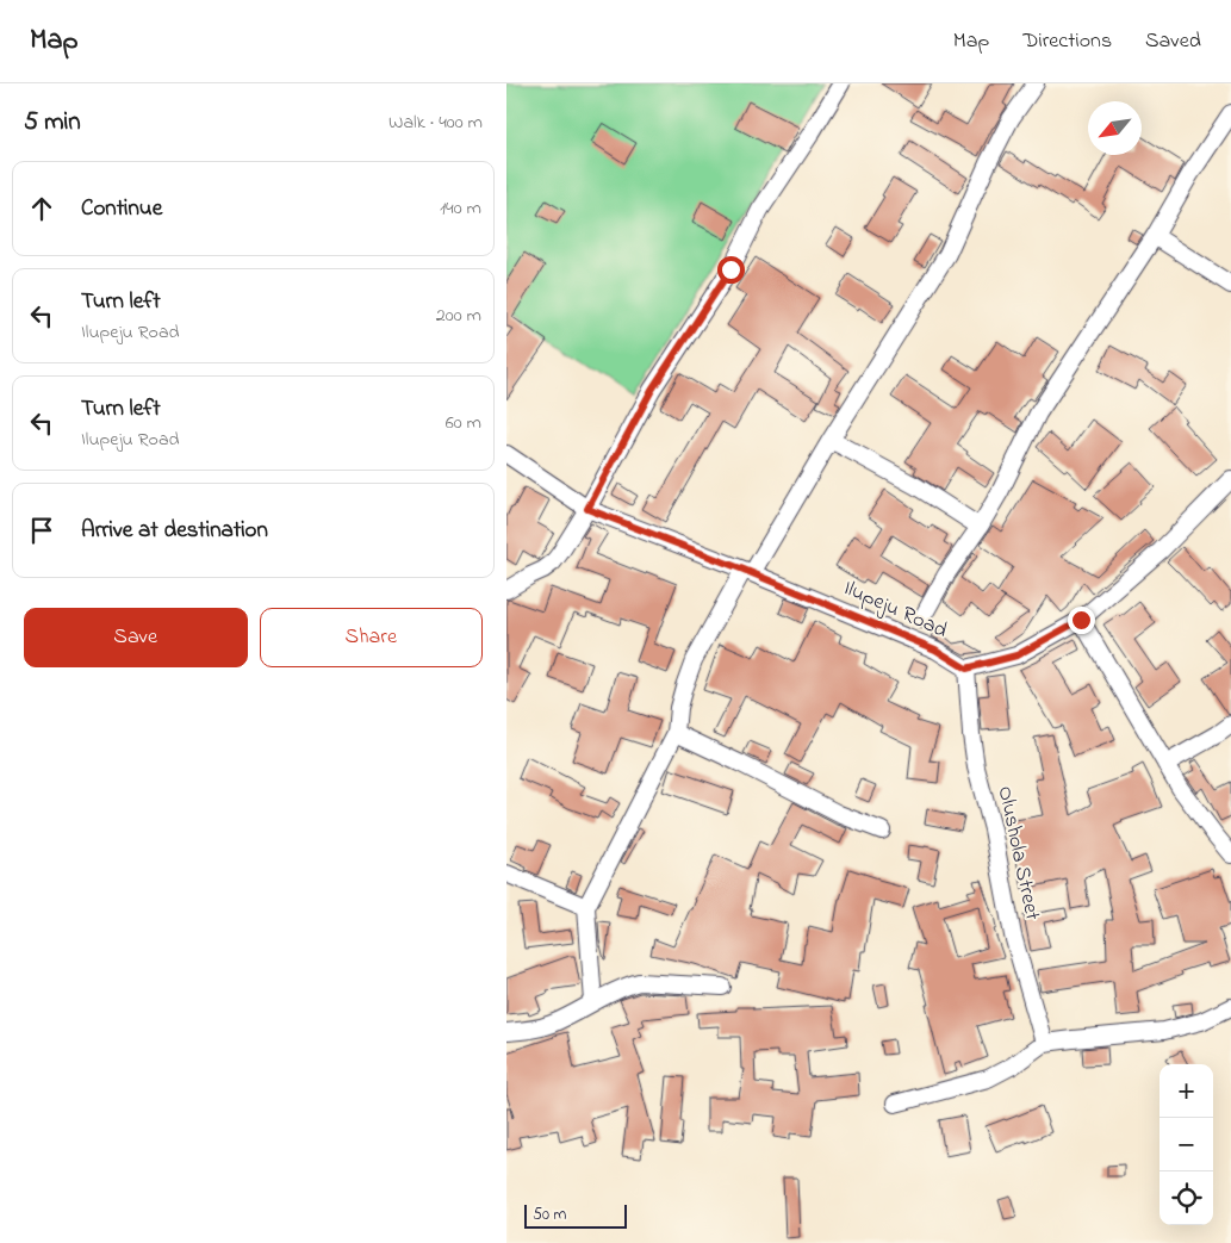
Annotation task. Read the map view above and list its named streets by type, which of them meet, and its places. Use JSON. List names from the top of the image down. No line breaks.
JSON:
{"streets":{"street":["Ilupeju Road","Olushola Street"]},"crossings":[["Ilupeju Road","Olushola Street"]],"scale_bar":"50 m","north":"bottom left","page":{"header":"Map","nav":["Map","Directions","Saved"],"heading":["5 min","Walk · 400 m"],"list":[["Continue","140 m"],["Turn left","Ilupeju Road","200 m"],["Turn left","Ilupeju Road","60 m"],"Arrive at destination"],"buttons":["Save","Share"],"map_buttons":["+","−"],"scale":"50 m"}}
